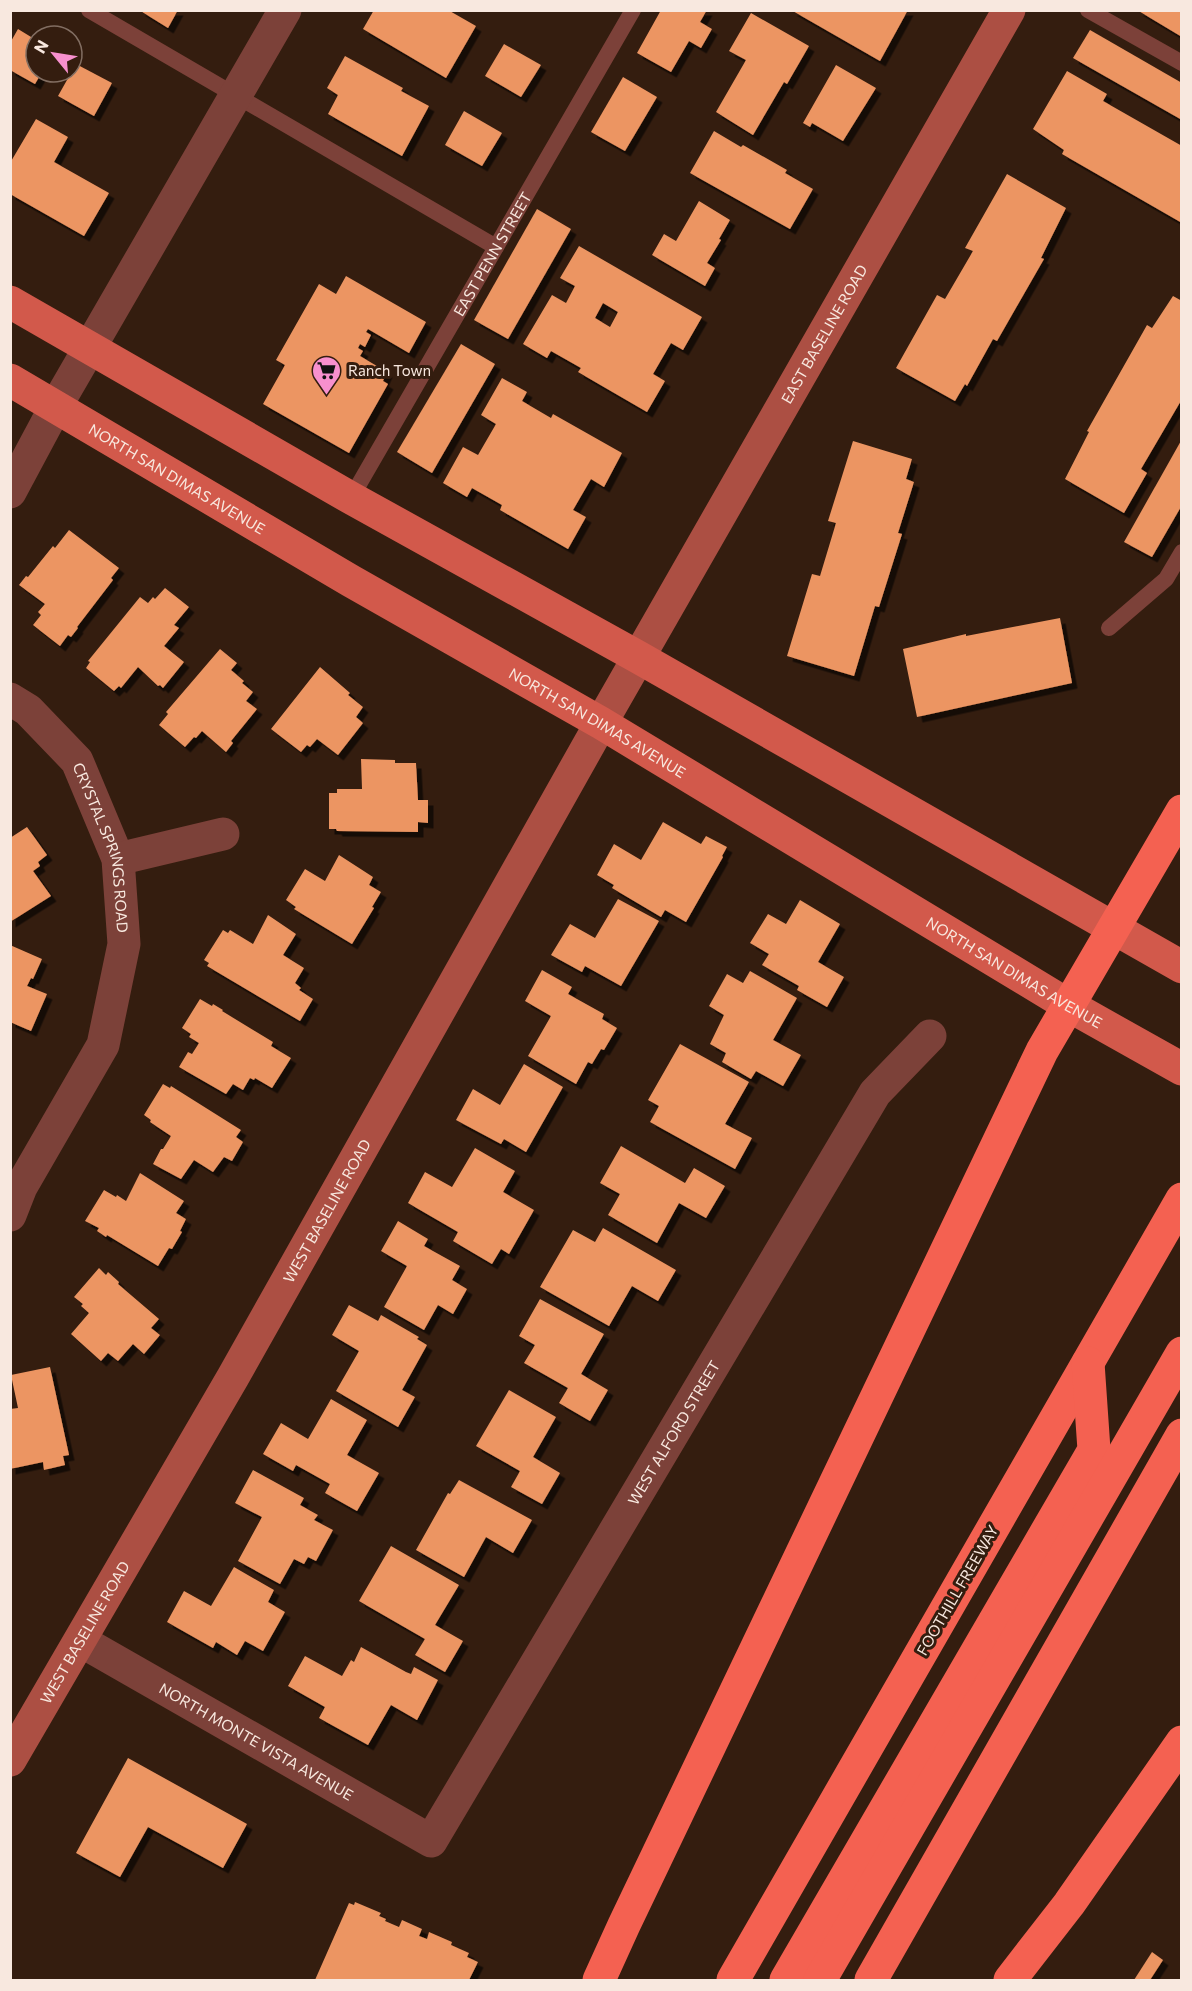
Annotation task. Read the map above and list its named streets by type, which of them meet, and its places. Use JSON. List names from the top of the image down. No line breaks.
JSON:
{"streets":{"highway":["FOOTHILL FREEWAY"],"main road":["EAST BASELINE ROAD","NORTH SAN DIMAS AVENUE","WEST BASELINE ROAD"],"street":["CRYSTAL SPRINGS ROAD","WEST ALFORD STREET","NORTH MONTE VISTA AVENUE"],"lane":["EAST PENN STREET"]},"crossings":[["EAST BASELINE ROAD","WEST BASELINE ROAD"],["NORTH SAN DIMAS AVENUE","WEST BASELINE ROAD"],["WEST BASELINE ROAD","NORTH MONTE VISTA AVENUE"],["WEST ALFORD STREET","NORTH MONTE VISTA AVENUE"]],"places":{"supermarket":["Ranch Town"]},"north":"top left"}
